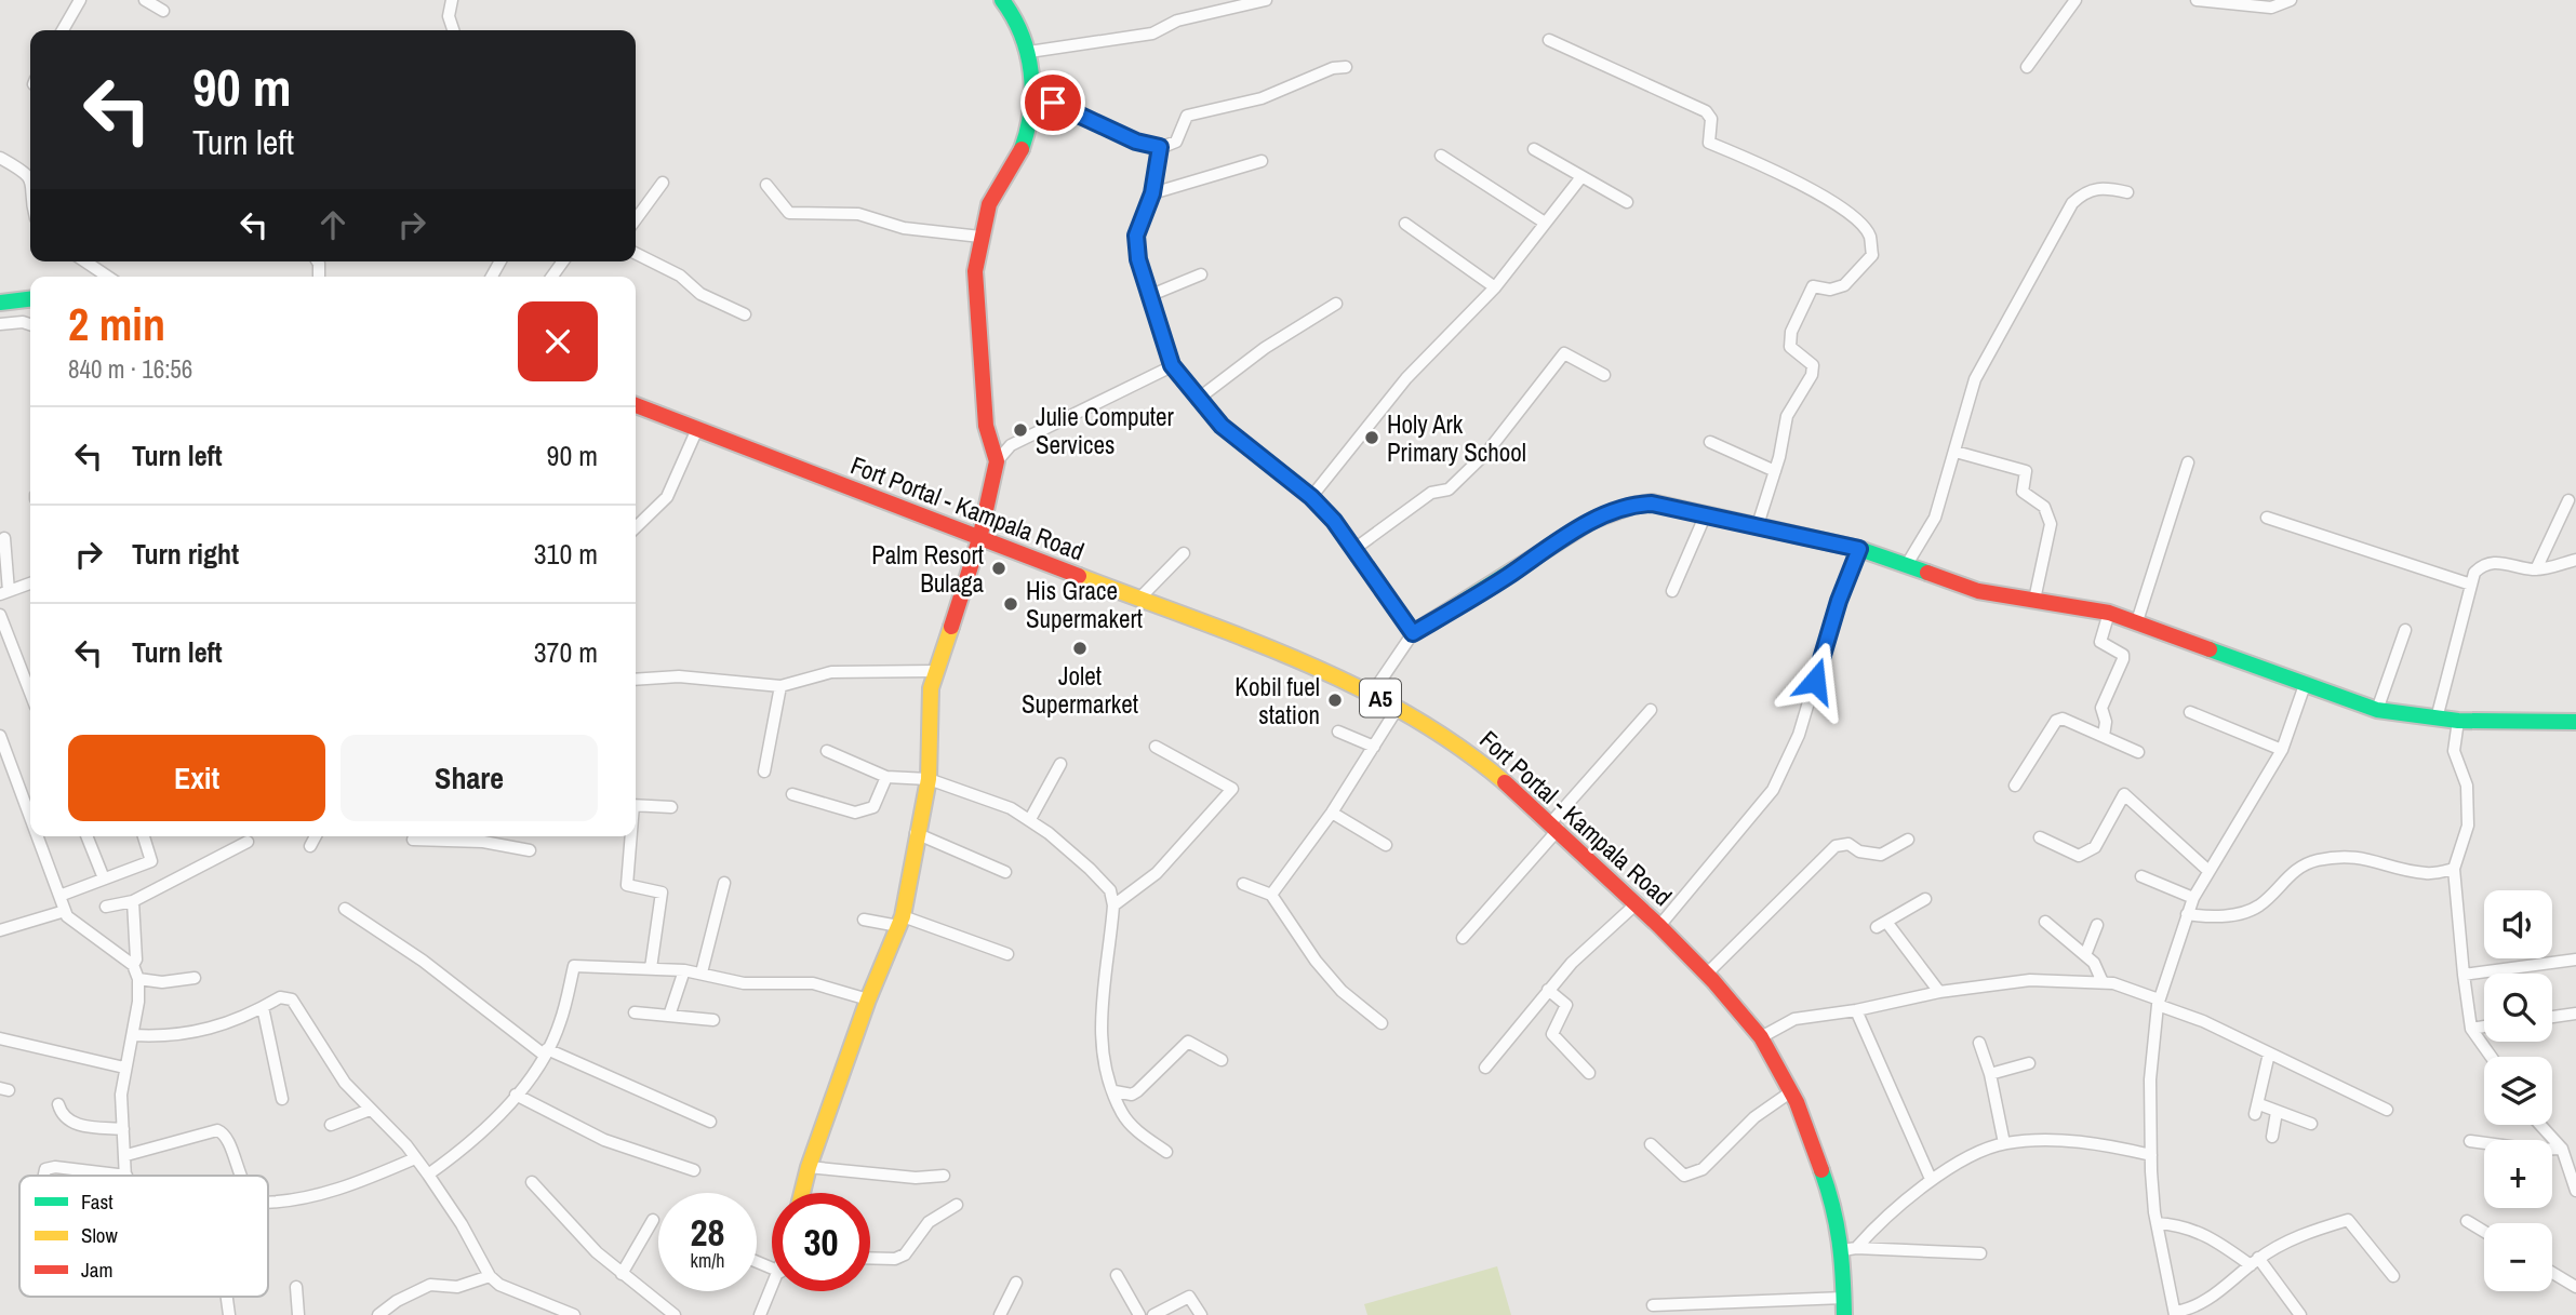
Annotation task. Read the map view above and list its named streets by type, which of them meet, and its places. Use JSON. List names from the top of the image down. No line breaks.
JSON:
{"streets":{"street":["Fort Portal - Kampala Road","A5"]},"places":["Julie Computer Services","Holy Ark Primary School","Palm Resort Bulaga","His Grace Supermakert","Jolet Supermarket","Kobil fuel station"],"legend":["Fast","Slow","Jam"],"page":{"turn":["90 m","Turn left"],"heading":["2 min","840 m · 16:56"],"list":[{"name":"Turn left","value":"90 m"},{"name":"Turn right","value":"310 m"},{"name":"Turn left","value":"370 m"}],"buttons":["Exit","Share"],"map_buttons":["+","−"],"speed":"28 km/h","limit":"30"}}
